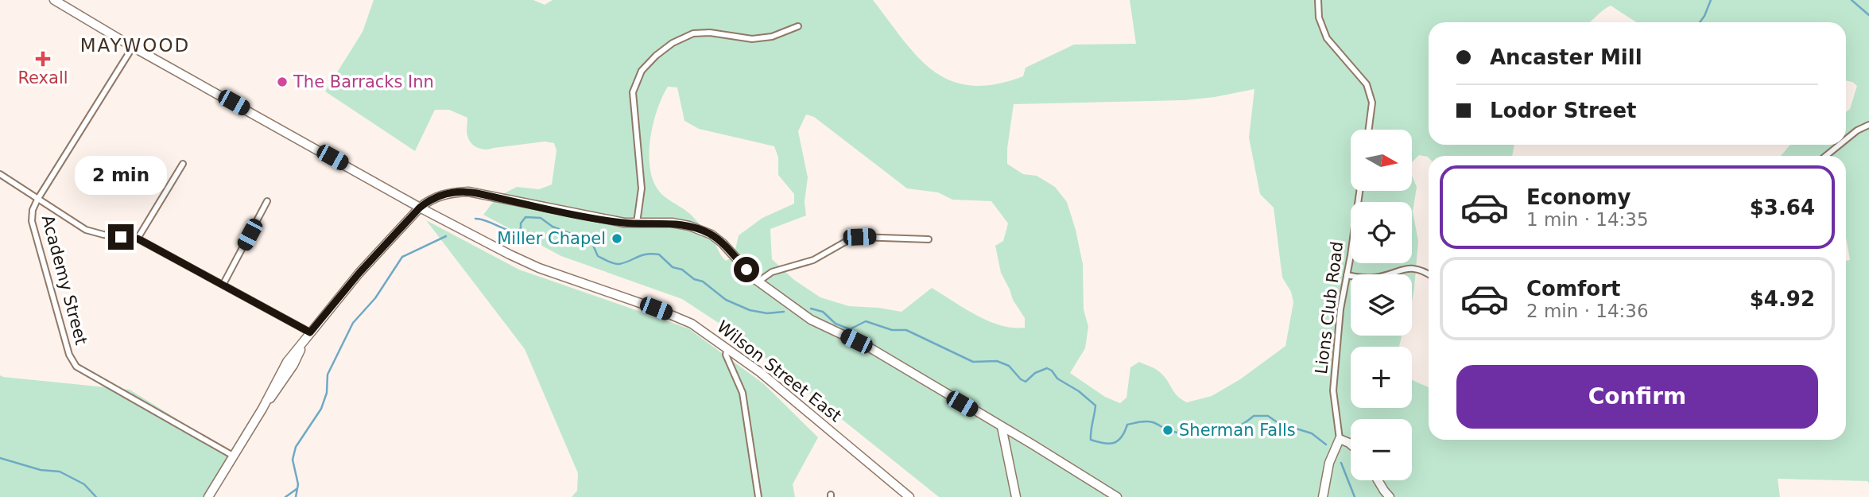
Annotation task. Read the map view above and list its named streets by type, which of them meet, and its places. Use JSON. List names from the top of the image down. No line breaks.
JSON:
{"streets":{"main road":["Wilson Street East"],"street":["Academy Street","Lions Club Road"]},"crossings":[["Academy Street","Wilson Street East"]],"districts":["MAYWOOD"],"places":{"health":["Rexall"],"other":["The Barracks Inn","Miller Chapel","Sherman Falls"]},"north":"right","page":{"banner":["Ancaster Mill","Lodor Street"],"map_buttons":["+","−"],"bubble":"2 min","list":[{"name":"Economy","note":"1 min · 14:35","value":"$3.64"},{"name":"Comfort","note":"2 min · 14:36","value":"$4.92"}],"buttons":"Confirm"}}
